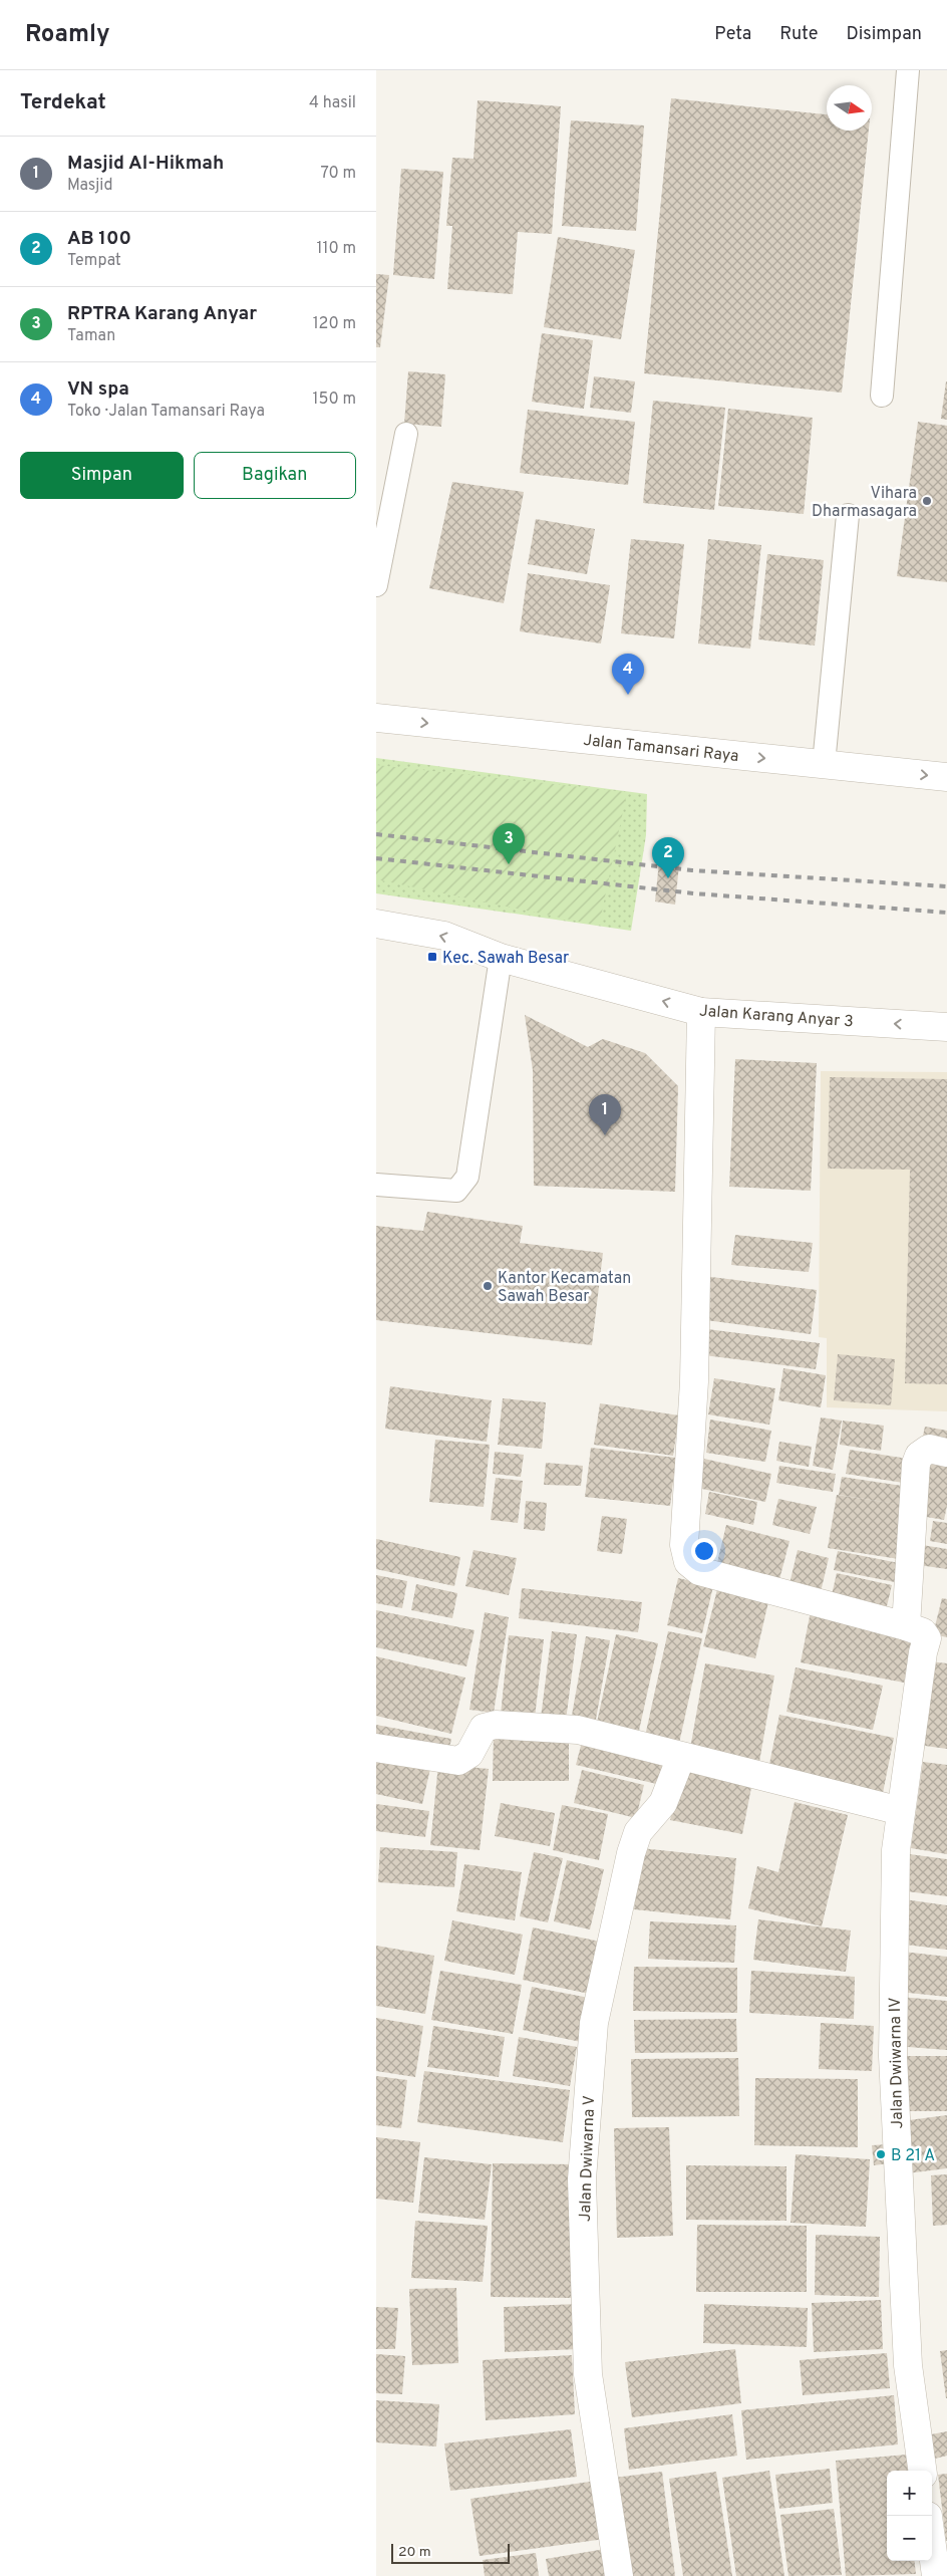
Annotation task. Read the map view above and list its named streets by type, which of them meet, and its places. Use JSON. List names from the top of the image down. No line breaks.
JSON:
{"streets":{"street":["Jalan Tamansari Raya","Jalan Karang Anyar 3","Jalan Dwiwarna IV","Jalan Dwiwarna V"]},"one_way":["Jalan Tamansari Raya","Jalan Karang Anyar 3"],"places":{"other":["Vihara Dharmasagara","Kantor Kecamatan Sawah Besar","B 21 A"],"transit":["Kec. Sawah Besar"]},"scale_bar":"20 m","north":"right","page":{"header":"Roamly","nav":["Peta","Rute","Disimpan"],"heading":["Terdekat","4 hasil"],"list":[{"mark":"1","name":"Masjid Al-Hikmah","note":"Masjid","value":"70 m"},{"mark":"2","name":"AB 100","note":"Tempat","value":"110 m"},{"mark":"3","name":"RPTRA Karang Anyar","note":"Taman","value":"120 m"},{"mark":"4","name":"VN spa","note":"Toko · Jalan Tamansari Raya","value":"150 m"}],"buttons":["Simpan","Bagikan"],"pins":["4","3","2","1"],"map_buttons":["+","−"],"scale":"20 m"}}
